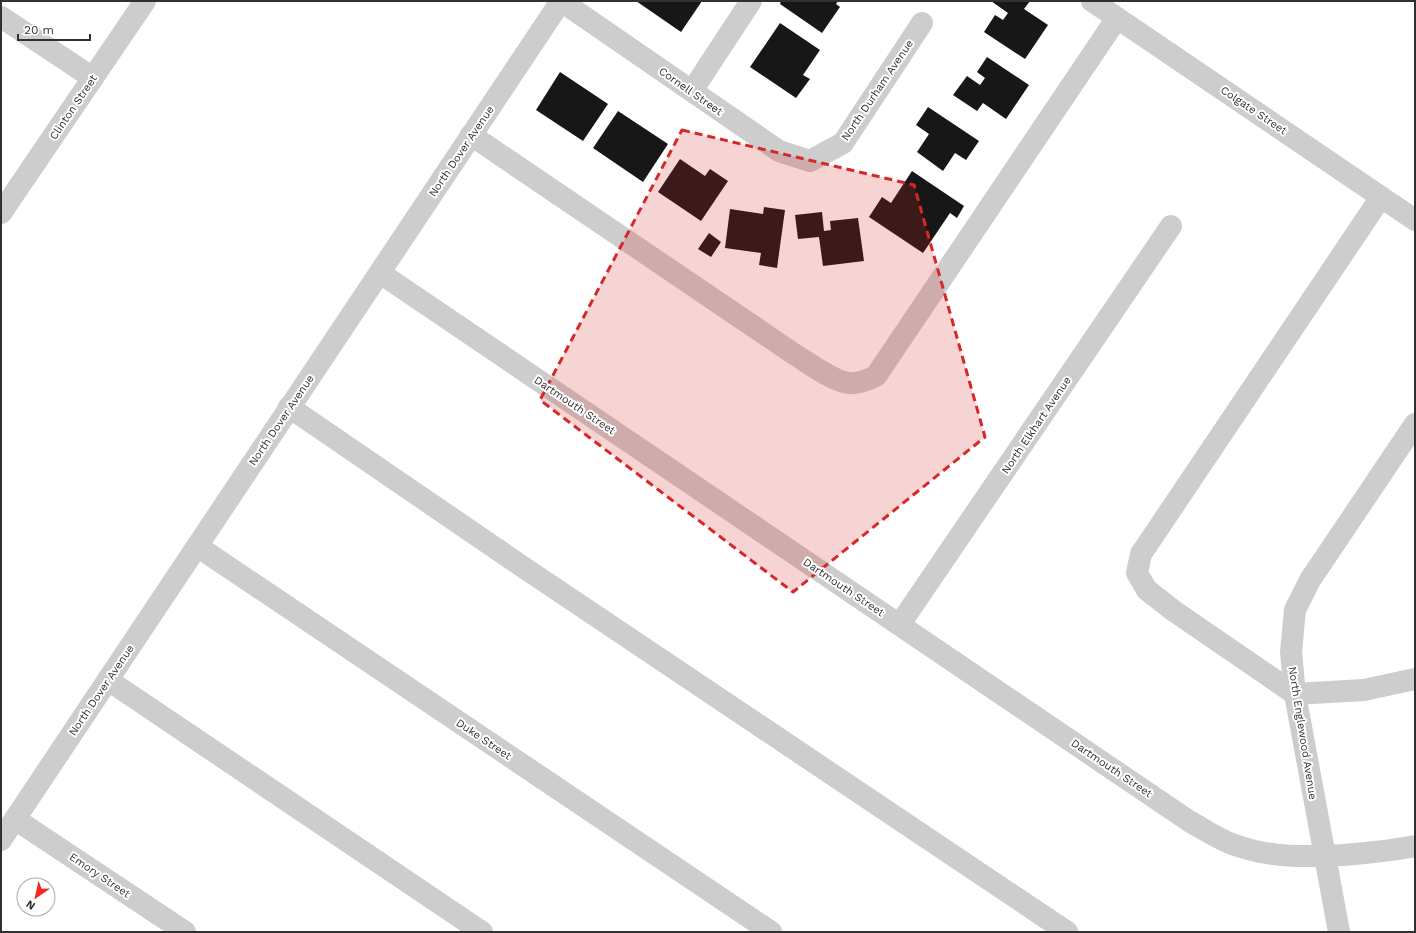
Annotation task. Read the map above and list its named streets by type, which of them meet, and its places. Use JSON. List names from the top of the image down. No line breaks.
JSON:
{"streets":{"street":["North Durham Avenue","Cornell Street","Clinton Street","Colgate Street","North Dover Avenue","Dartmouth Street","North Elkhart Avenue","North Englewood Avenue","Duke Street","Emory Street"]},"crossings":[["North Durham Avenue","Cornell Street"],["Cornell Street","North Dover Avenue"],["North Dover Avenue","Dartmouth Street"],["North Dover Avenue","Duke Street"],["North Dover Avenue","Emory Street"],["Dartmouth Street","North Elkhart Avenue"],["Dartmouth Street","North Englewood Avenue"]],"scale_bar":"20 m","north":"bottom left"}
